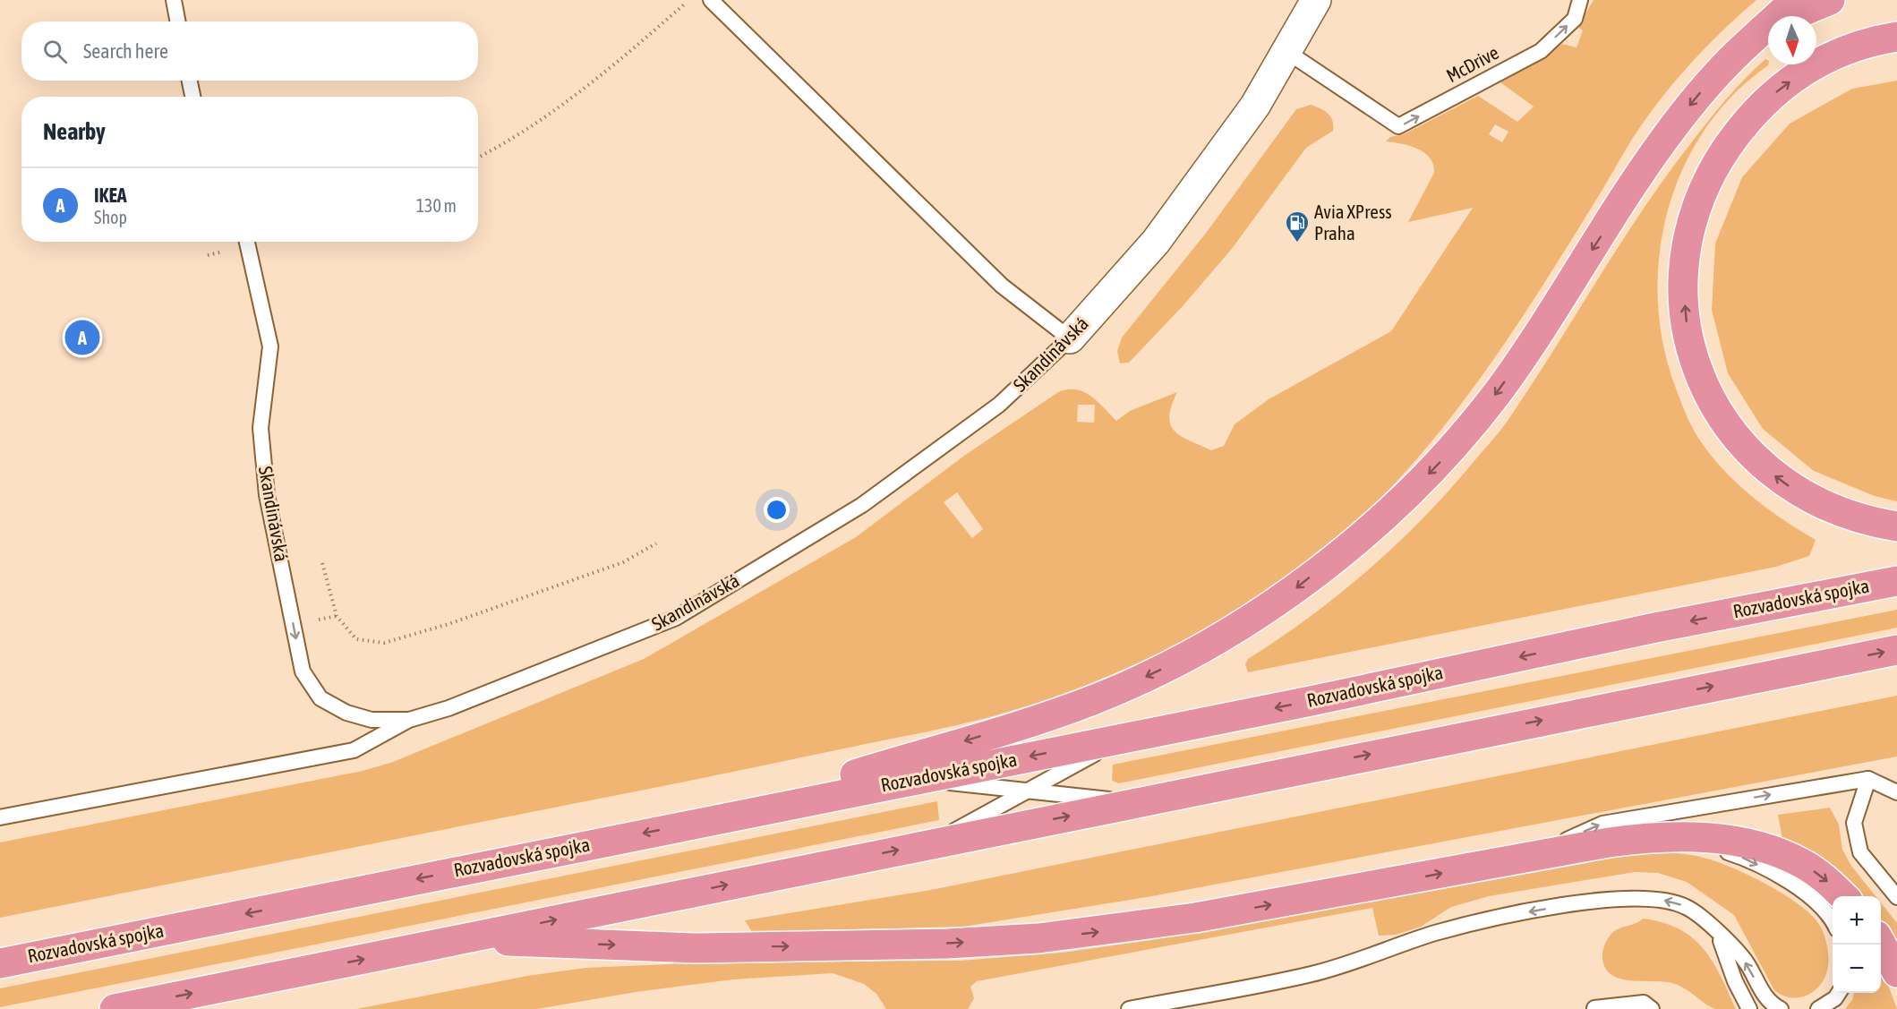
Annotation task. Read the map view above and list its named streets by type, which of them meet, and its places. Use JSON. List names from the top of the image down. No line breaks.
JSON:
{"streets":{"highway":["Rozvadovská spojka"],"street":["Skandinávská"],"lane":["McDrive"]},"crossings":[["McDrive","Skandinávská"]],"one_way":["McDrive"],"places":{"fuel station":["Avia XPress Praha"]},"north":"bottom","page":{"search":"Search here","heading":"Nearby","list":[{"mark":"A","name":"IKEA","note":"Shop","value":"130 m"}],"pins":"A","map_buttons":["+","−"]}}
